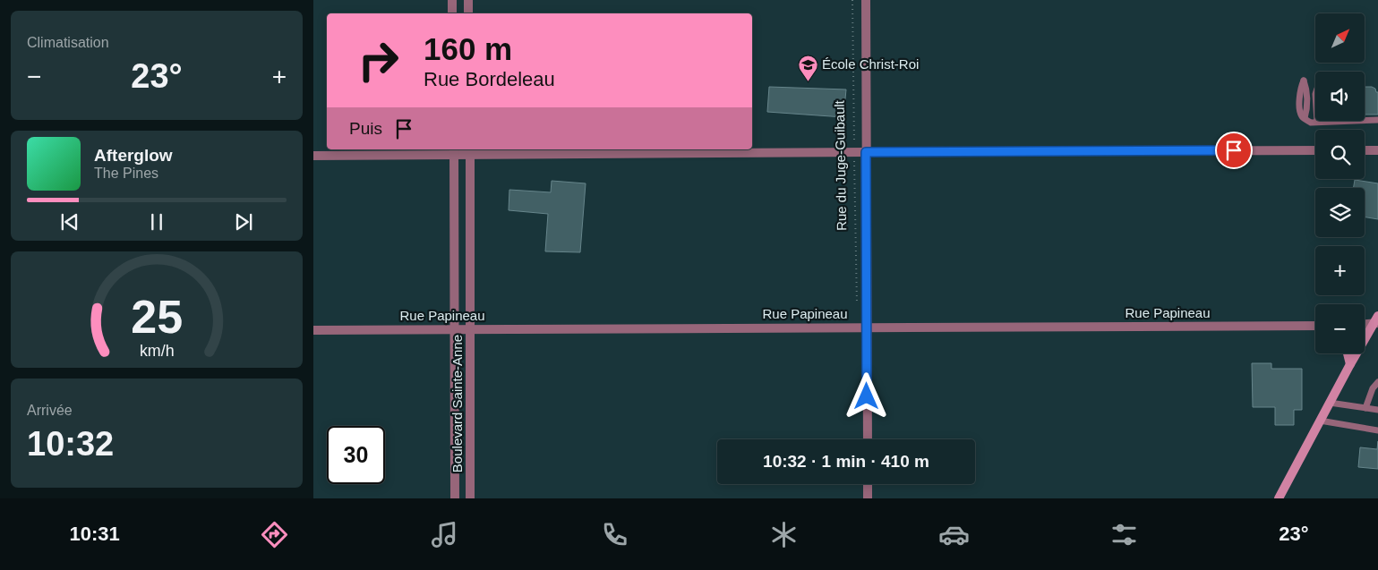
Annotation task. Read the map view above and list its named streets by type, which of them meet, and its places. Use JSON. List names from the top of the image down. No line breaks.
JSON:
{"streets":{"street":["Rue du Juge-Guibault","Rue Papineau","Boulevard Sainte-Anne"]},"crossings":[["Rue du Juge-Guibault","Rue Papineau"],["Rue Papineau","Boulevard Sainte-Anne"]],"places":{"school or university":["École Christ-Roi"]},"north":"top right","page":{"tile":["Climatisation",["Arrivée","10:32"]],"map_buttons":["+","−"],"turn":["160 m","Rue Bordeleau"],"heat":["−","23°","+"],"then":"Puis","song":["Afterglow","The Pines"],"limit":"30","trip":"10:32 · 1 min · 410 m","tabs":["10:31","23°"],"gauge":["25","km/h"]}}
